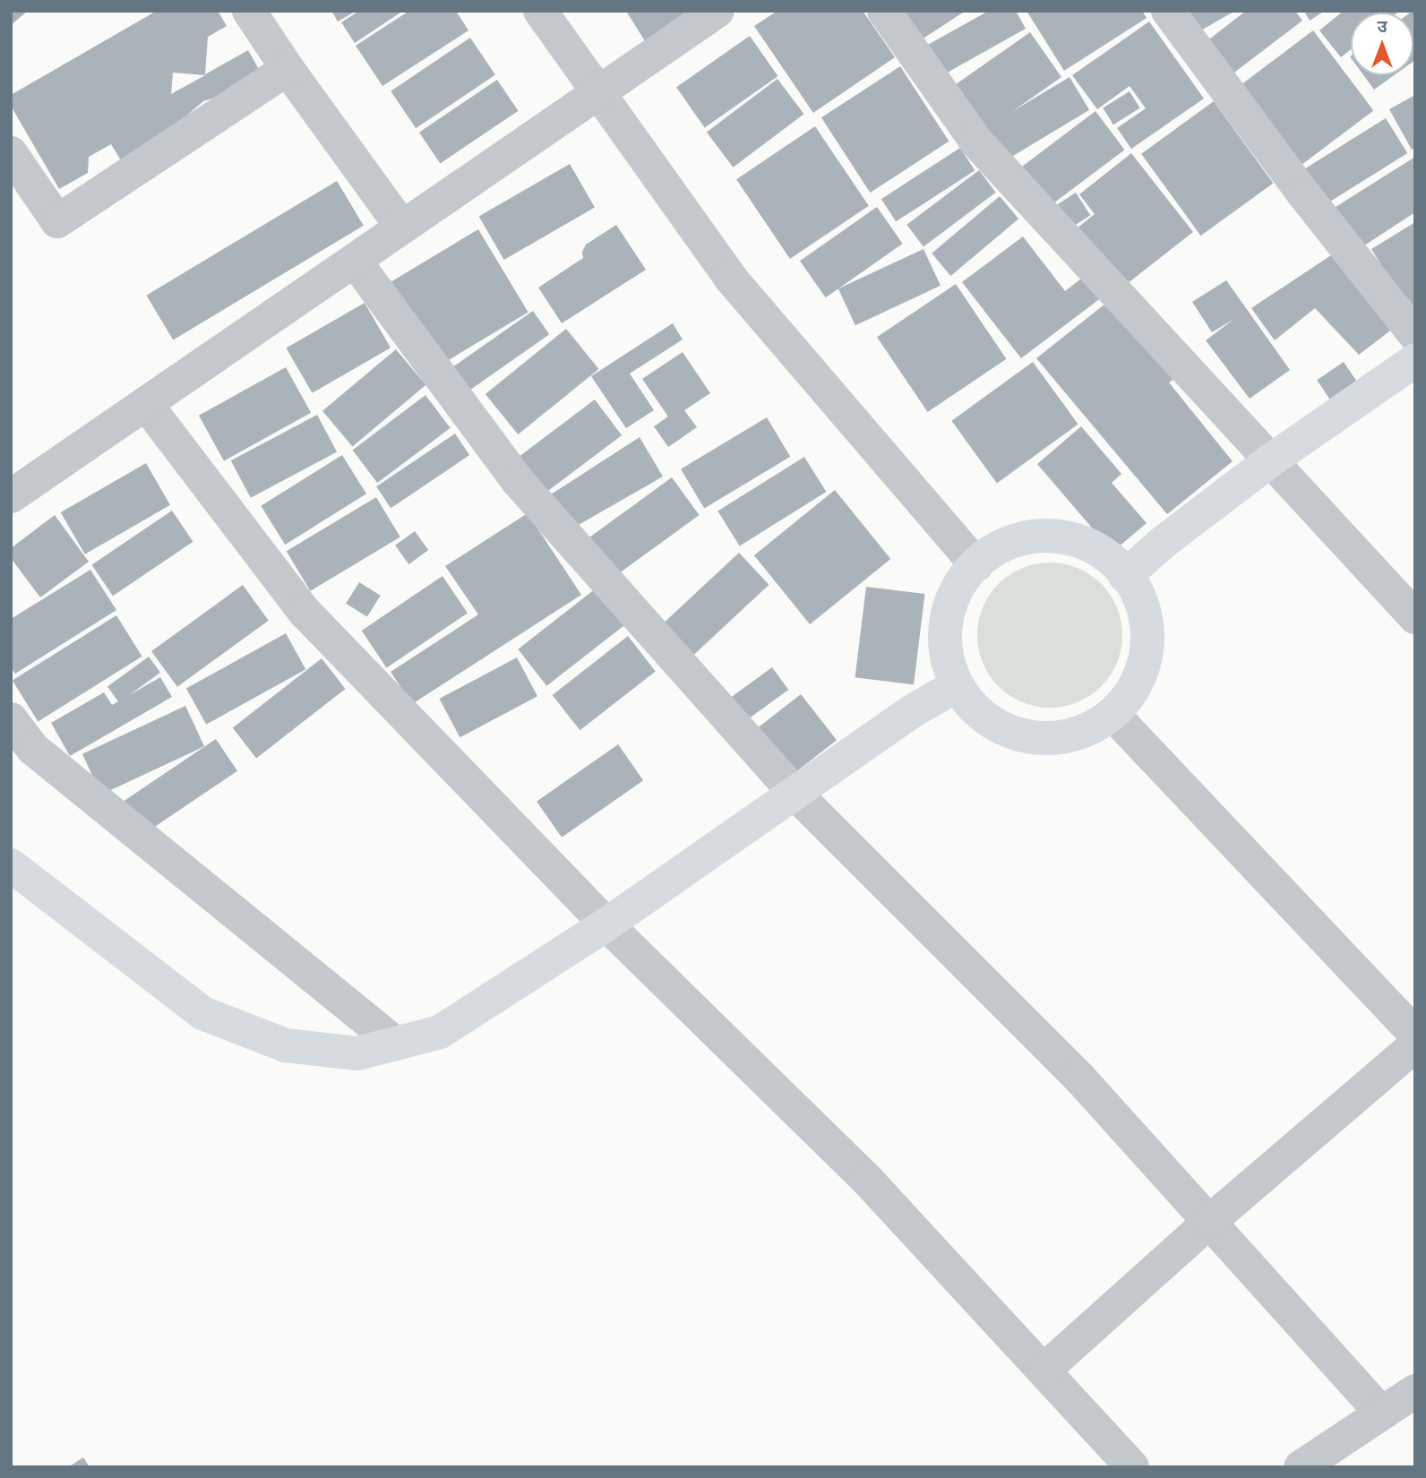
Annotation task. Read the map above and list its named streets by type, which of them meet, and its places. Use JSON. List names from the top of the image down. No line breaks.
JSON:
{"north":"top"}
